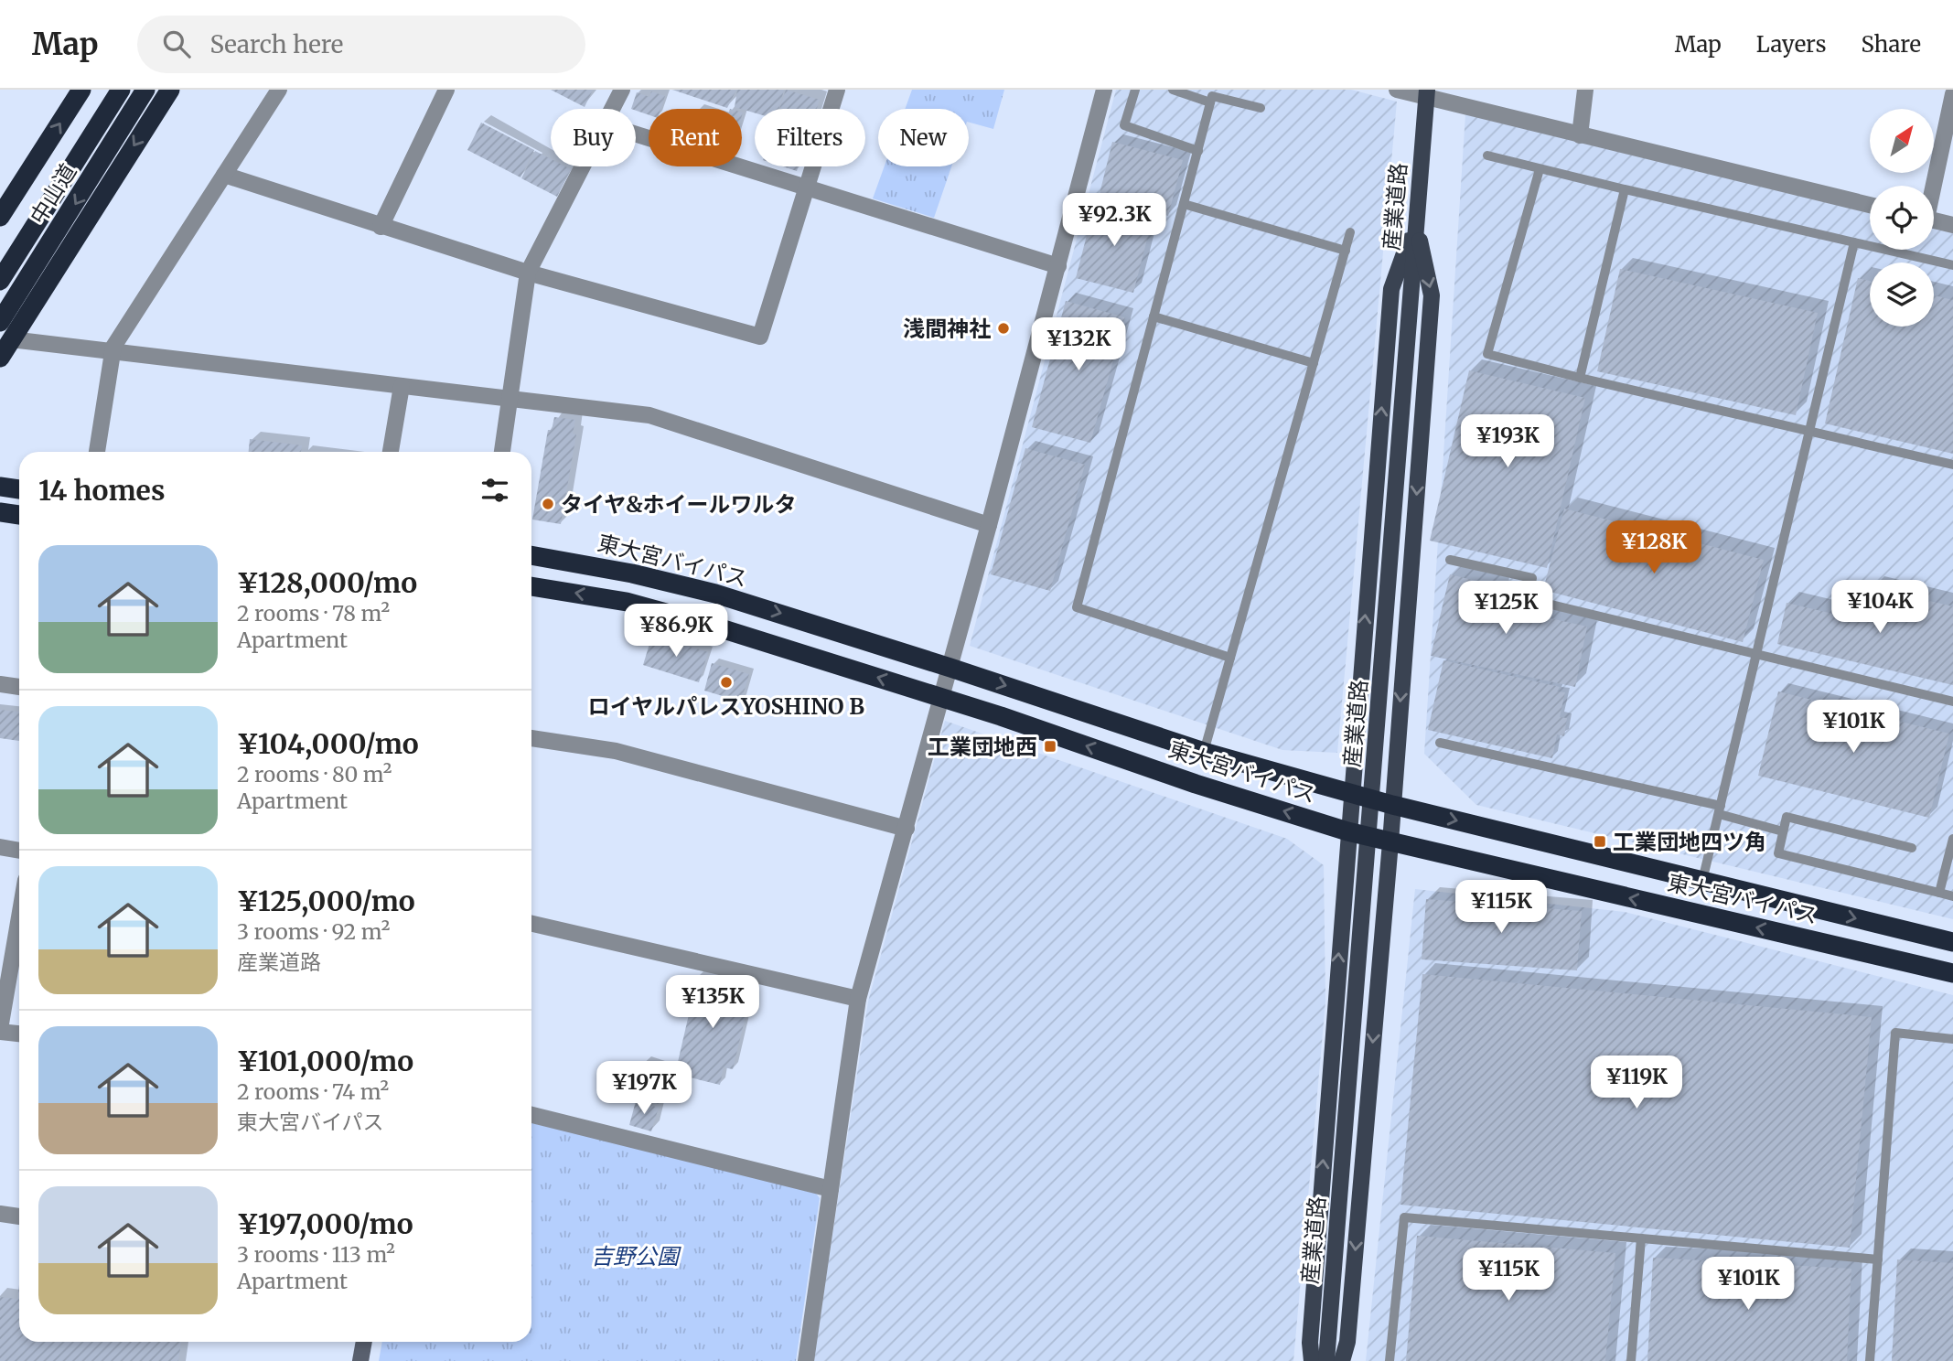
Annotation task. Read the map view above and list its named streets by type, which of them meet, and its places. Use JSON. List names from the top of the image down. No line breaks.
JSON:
{"streets":{"highway":["中山道","東大宮バイパス"],"main road":["産業道路"]},"parks":["吉野公園"],"places":{"other":["浅間神社","タイヤ&ホイールワルタ","ロイヤルパレスYOSHINO B"],"transit":["工業団地西","工業団地四ツ角"]},"north":"top right","page":{"header":"Map","search":"Search here","nav":["Map","Layers","Share"],"chip":["Buy","Rent","Filters","New"],"price":["¥92.3K","¥132K","¥193K","¥128K","¥104K","¥125K","¥86.9K","¥101K","¥115K","¥135K","¥119K","¥197K","¥115K","¥101K"],"heading":"14 homes","list":[{"name":"¥128,000/mo","note":"2 rooms · 78 m² · Apartment"},{"name":"¥104,000/mo","note":"2 rooms · 80 m² · Apartment"},{"name":"¥125,000/mo","note":"3 rooms · 92 m² · 産業道路"},{"name":"¥101,000/mo","note":"2 rooms · 74 m² · 東大宮バイパス"},{"name":"¥197,000/mo","note":"3 rooms · 113 m² · Apartment"}]}}
